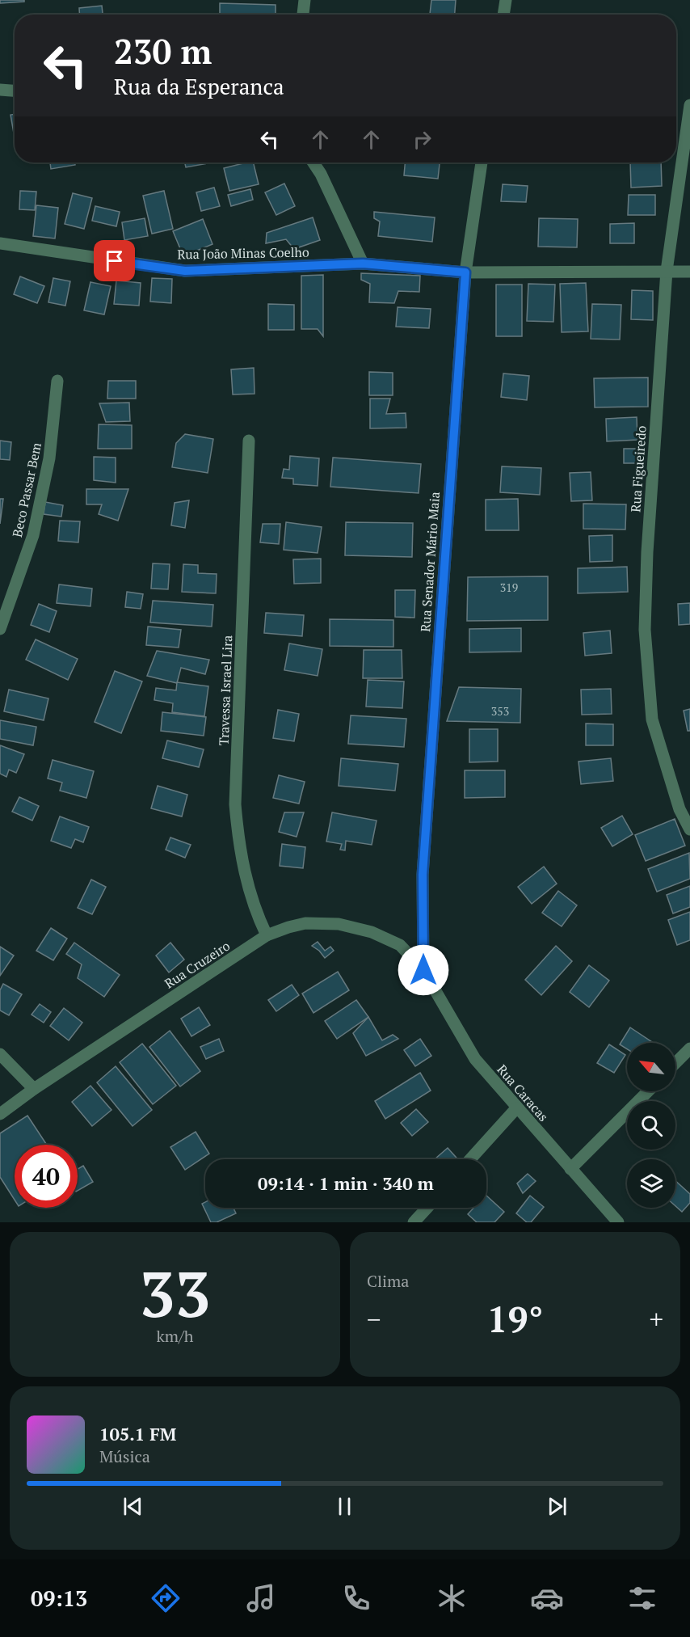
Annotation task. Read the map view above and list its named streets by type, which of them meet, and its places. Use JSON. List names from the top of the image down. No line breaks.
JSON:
{"streets":{"street":["Rua João Minas Coelho","Rua Figueiredo","Beco Passar Bem","Rua Senador Mário Maia","Travessa Israel Lira","Rua Cruzeiro","Rua Caracas"]},"crossings":[["Rua João Minas Coelho","Rua Senador Mário Maia"],["Rua Senador Mário Maia","Rua Cruzeiro"],["Rua Senador Mário Maia","Rua Caracas"],["Travessa Israel Lira","Rua Cruzeiro"],["Rua Cruzeiro","Rua Caracas"]],"house_numbers":["319","353"],"north":"top left","page":{"turn":["230 m","Rua da Esperanca"],"limit":"40","trip":"09:14 · 1 min · 340 m","tile":[["33","km/h"],"Clima"],"heat":["−","19°","+"],"song":["105.1 FM","Música"],"tabs":"09:13"}}
